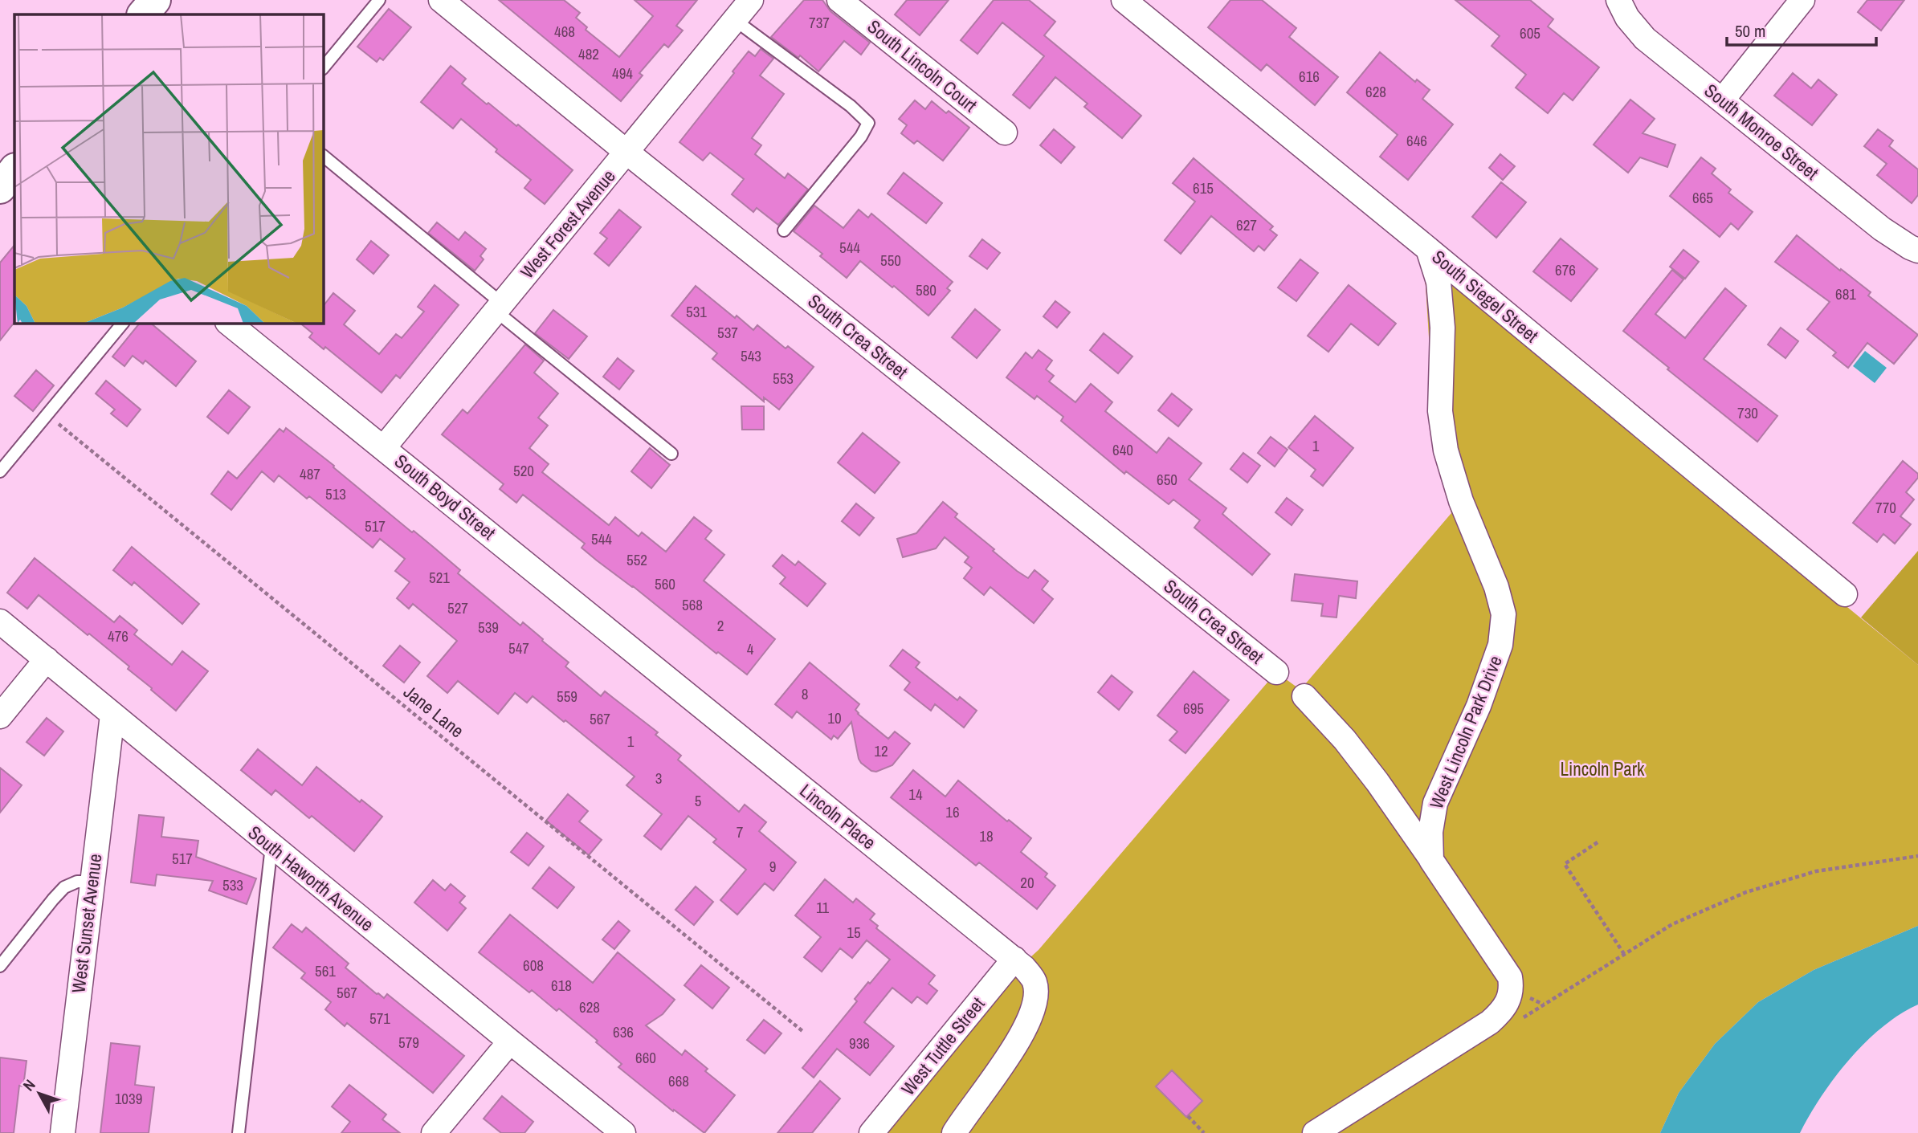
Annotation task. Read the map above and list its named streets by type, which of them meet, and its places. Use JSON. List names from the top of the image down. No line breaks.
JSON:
{"streets":{"street":["South Lincoln Court","South Monroe Street","West Forest Avenue","South Siegel Street","South Crea Street","South Boyd Street","West Lincoln Park Drive","Lincoln Place","South Haworth Avenue","West Sunset Avenue","West Tuttle Street"],"path":["Jane Lane"]},"crossings":[["West Forest Avenue","South Crea Street"],["West Forest Avenue","South Boyd Street"],["South Siegel Street","West Lincoln Park Drive"],["South Boyd Street","Lincoln Place"],["Lincoln Place","West Tuttle Street"],["South Haworth Avenue","West Sunset Avenue"]],"parks":["Lincoln Park"],"house_numbers":["737","468","605","482","494","616","628","646","615","665","627","544","550","676","580","681","531","537","543","553","730","1","640","520","487","650","513","770","517","544","552","521","560","568","527","2","539","476","547","4","8","559","695","10","567","1","12","3","14","5","16","7","18","517","9","20","533","11","15","608","561","618","567","628","571","636","579","936","660","668","1039"],"scale_bar":"50 m","north":"top left"}
